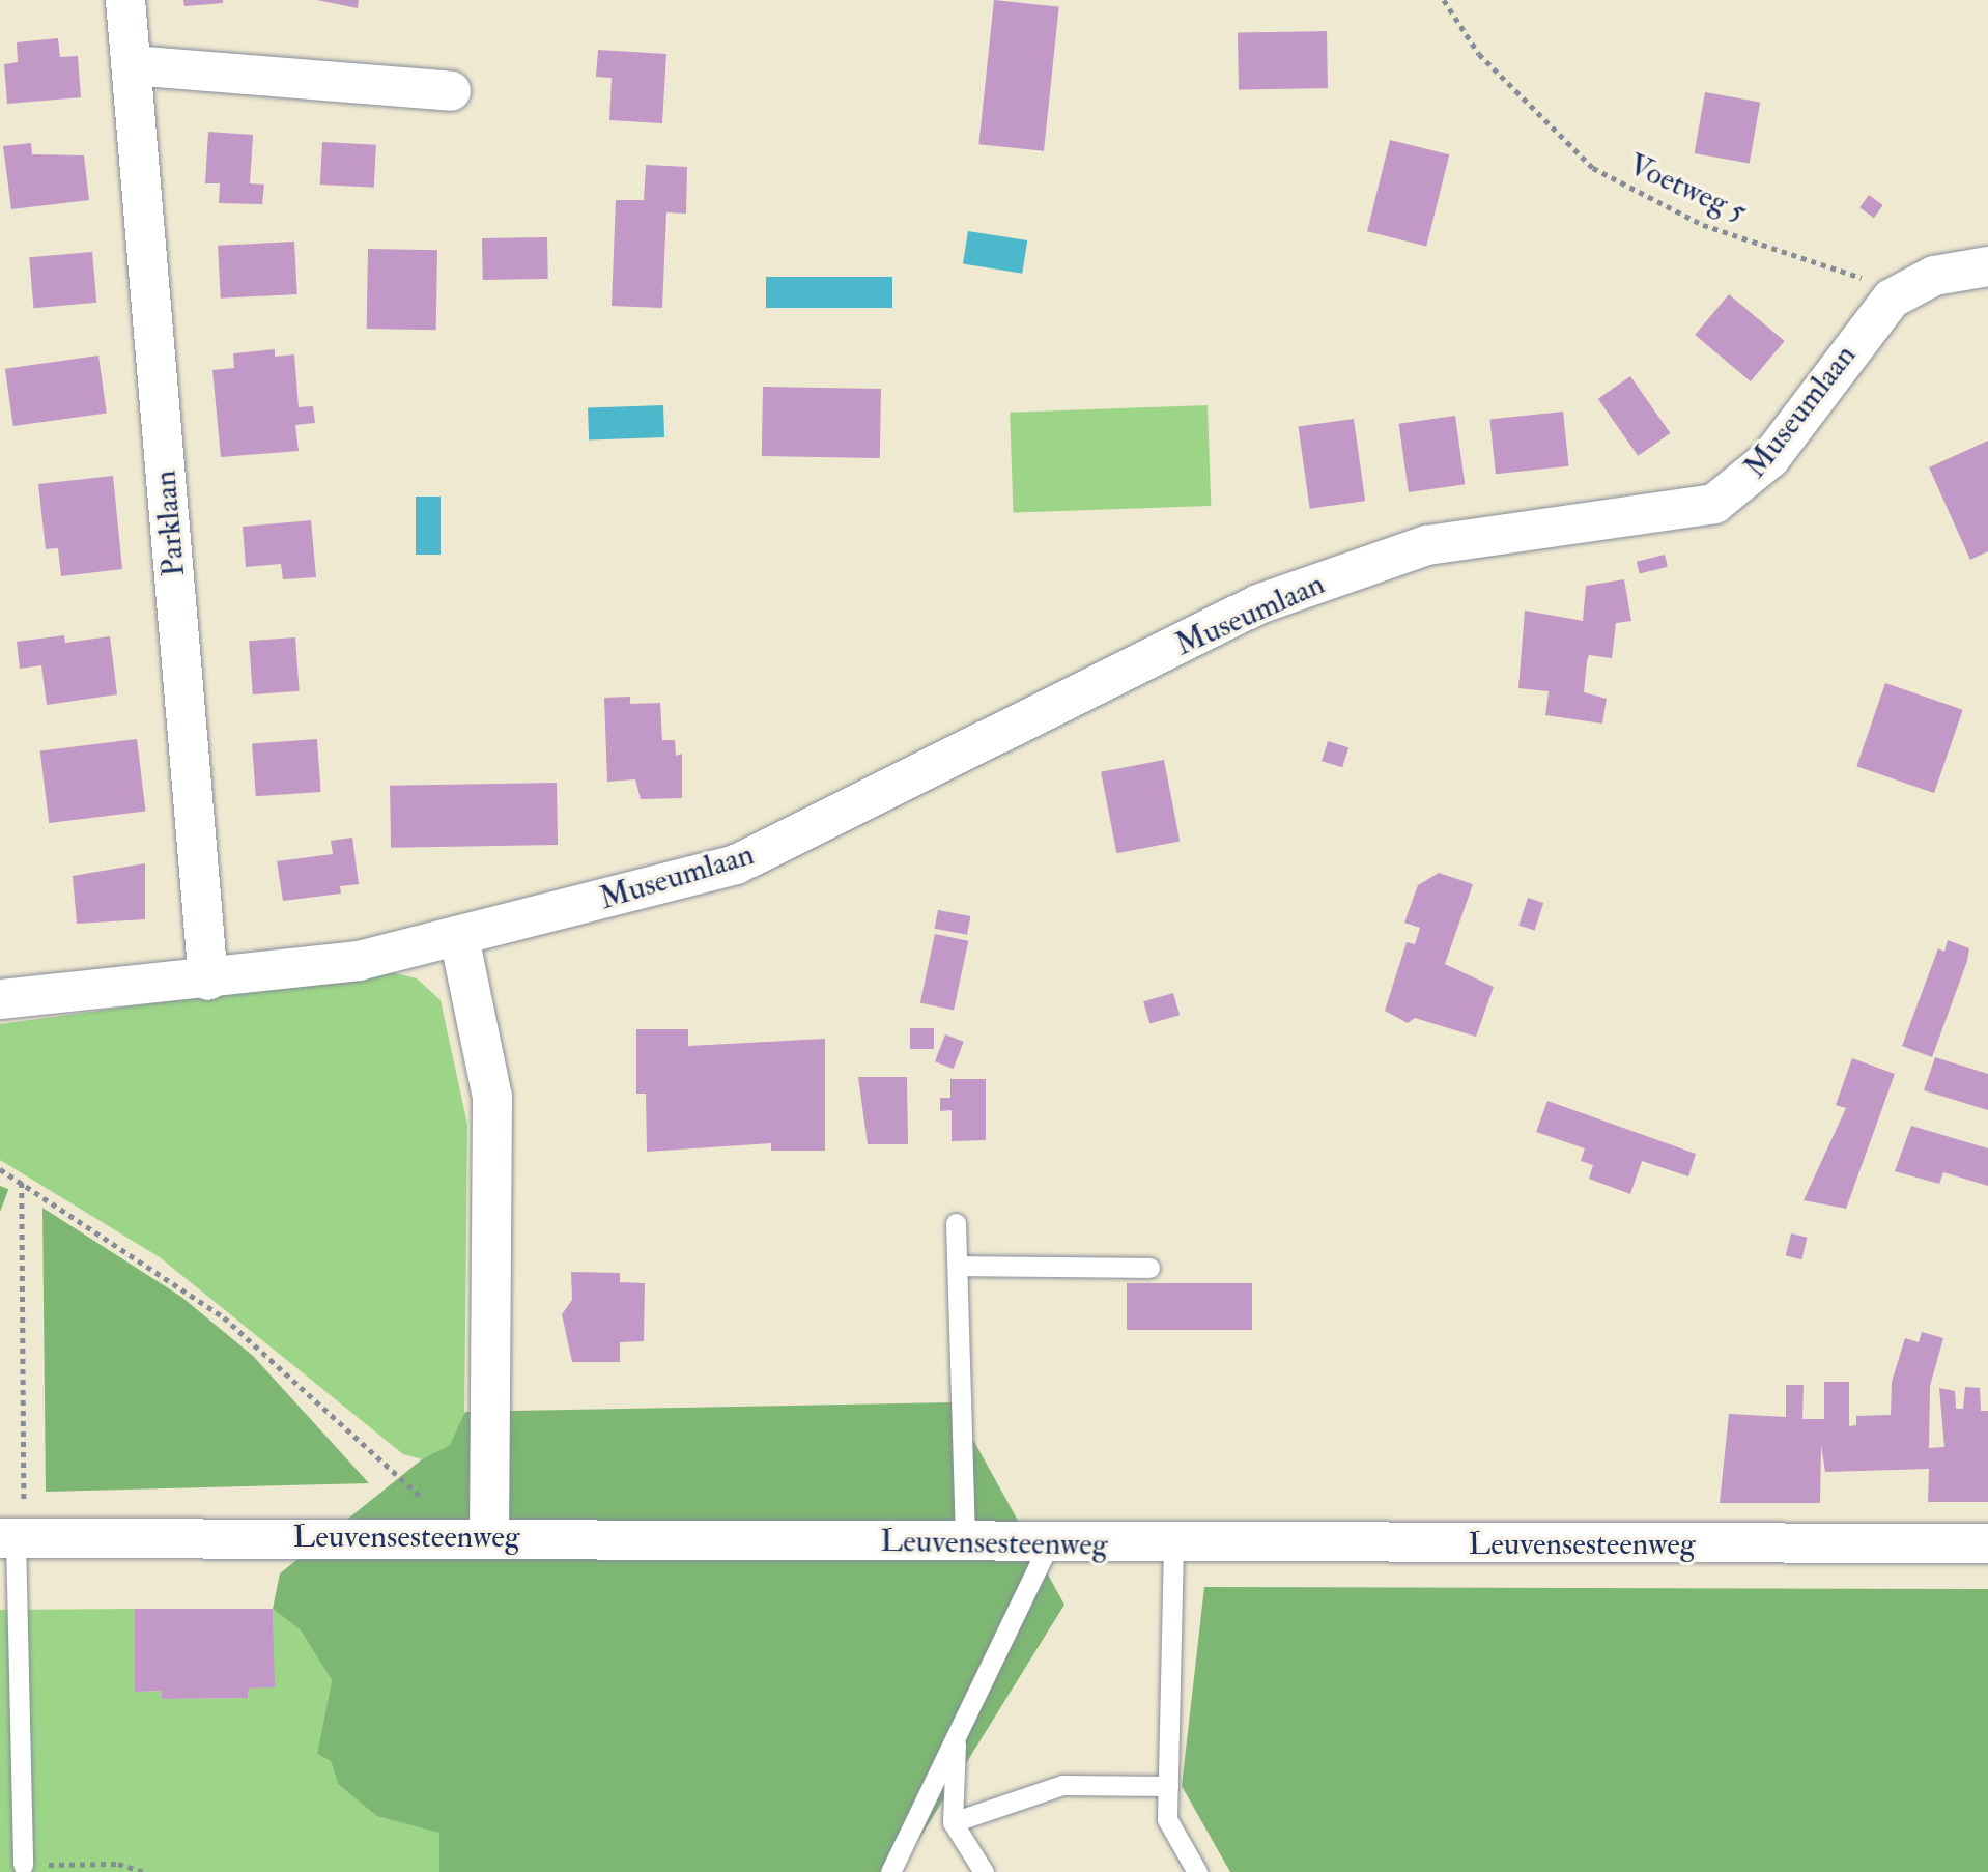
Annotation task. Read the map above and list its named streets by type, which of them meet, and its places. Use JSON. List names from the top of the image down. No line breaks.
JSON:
{"streets":{"street":["Museumlaan","Parklaan","Leuvensesteenweg"],"path":["Voetweg 5"]},"crossings":[["Voetweg 5","Museumlaan"],["Museumlaan","Parklaan"]]}
